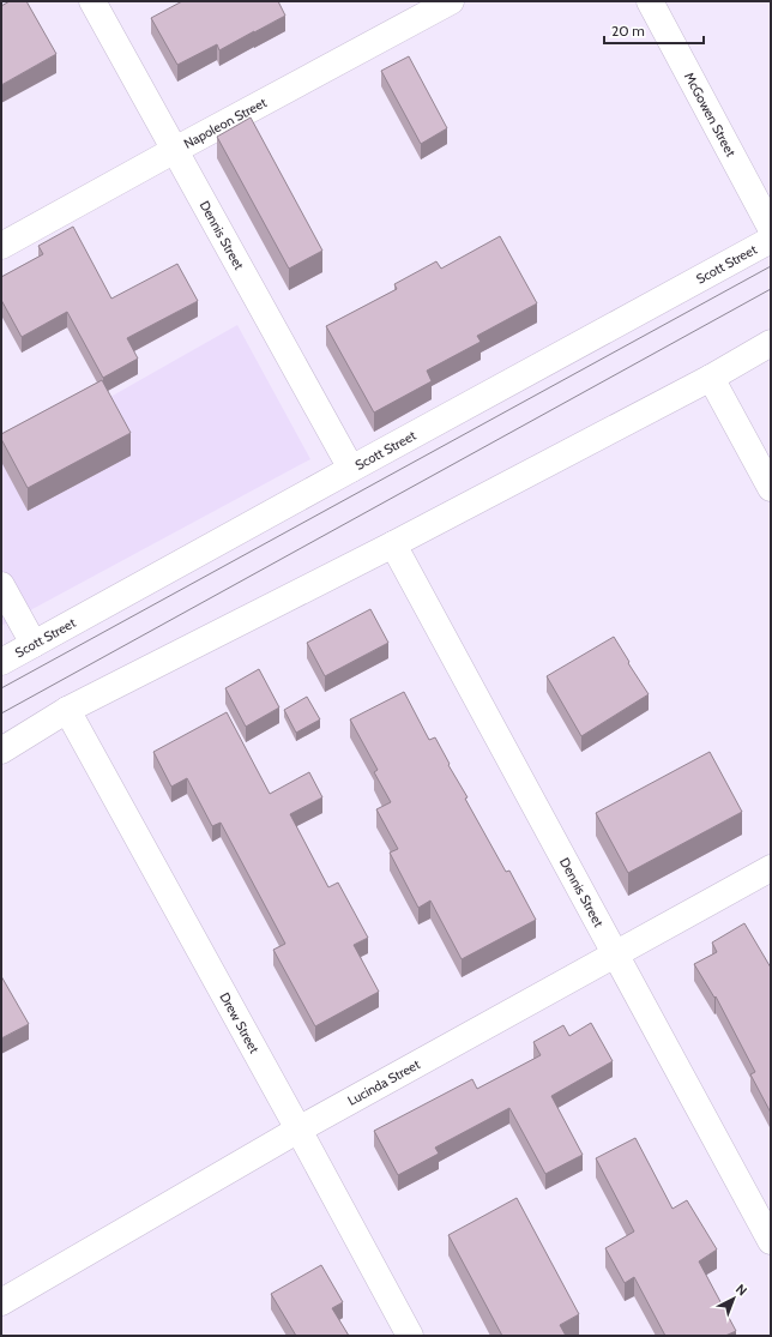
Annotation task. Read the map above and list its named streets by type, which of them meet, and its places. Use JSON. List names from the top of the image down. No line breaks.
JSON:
{"streets":{"street":["McGowen Street","Napoleon Street","Dennis Street","Scott Street","Drew Street","Lucinda Street"]},"crossings":[["Napoleon Street","Dennis Street"],["Dennis Street","Scott Street"],["Dennis Street","Lucinda Street"],["Drew Street","Lucinda Street"]],"scale_bar":"20 m","north":"top right"}
